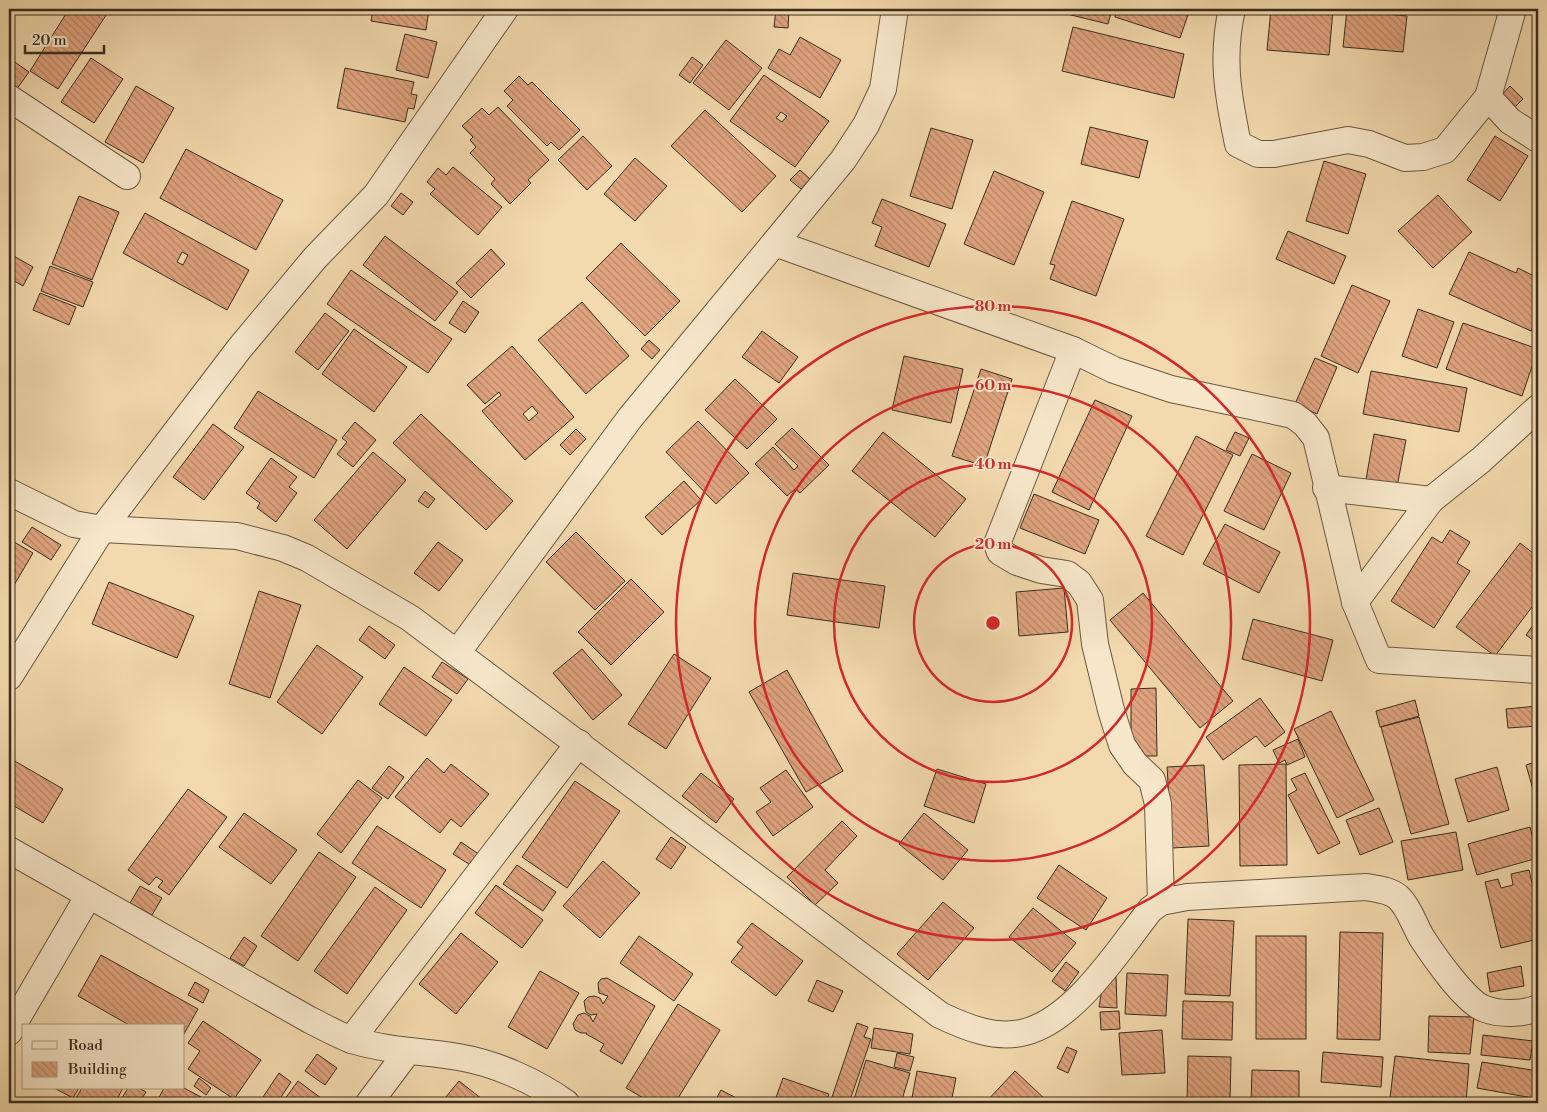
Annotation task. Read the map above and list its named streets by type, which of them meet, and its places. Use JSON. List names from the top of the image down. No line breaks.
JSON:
{"legend":["Road","Building"],"scale_bar":"20 m","rings":["80 m","60 m","40 m","20 m"]}
